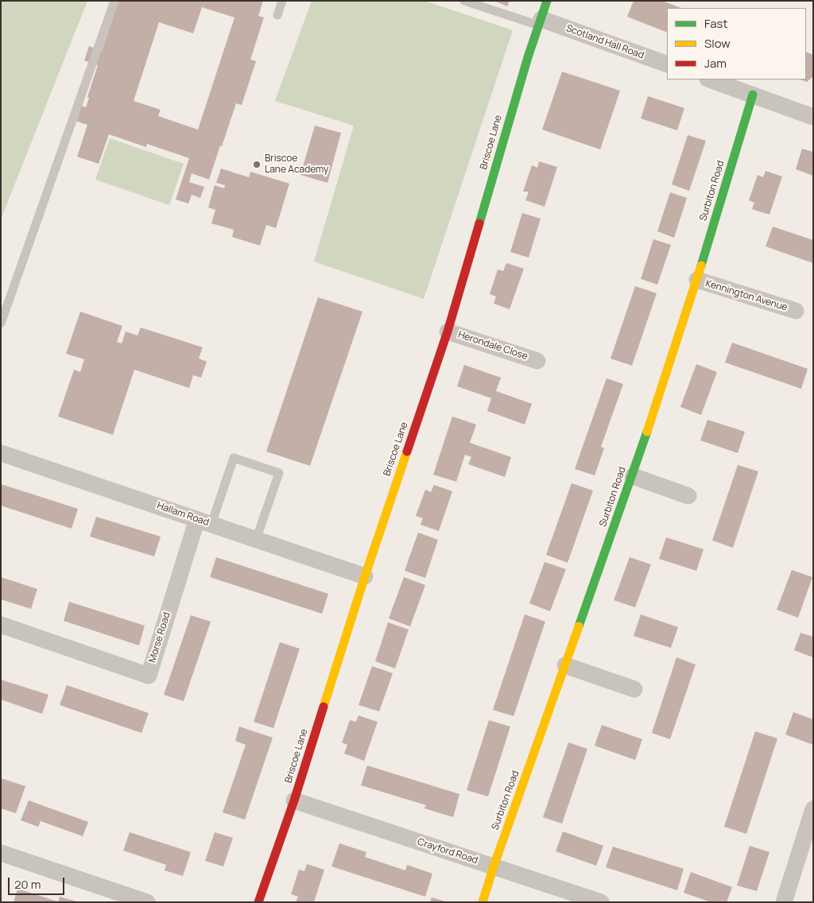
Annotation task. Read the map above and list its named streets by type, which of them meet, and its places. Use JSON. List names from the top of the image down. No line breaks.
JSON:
{"streets":{"street":["Scotland Hall Road","Briscoe Lane","Surbiton Road","Kennington Avenue","Herondale Close","Hallam Road","Morse Road","Crayford Road"]},"crossings":[["Scotland Hall Road","Briscoe Lane"],["Briscoe Lane","Herondale Close"],["Briscoe Lane","Hallam Road"],["Briscoe Lane","Crayford Road"],["Surbiton Road","Kennington Avenue"],["Surbiton Road","Crayford Road"],["Hallam Road","Morse Road"]],"places":["Briscoe Lane Academy"],"legend":["Fast","Slow","Jam"],"scale_bar":"20 m"}
